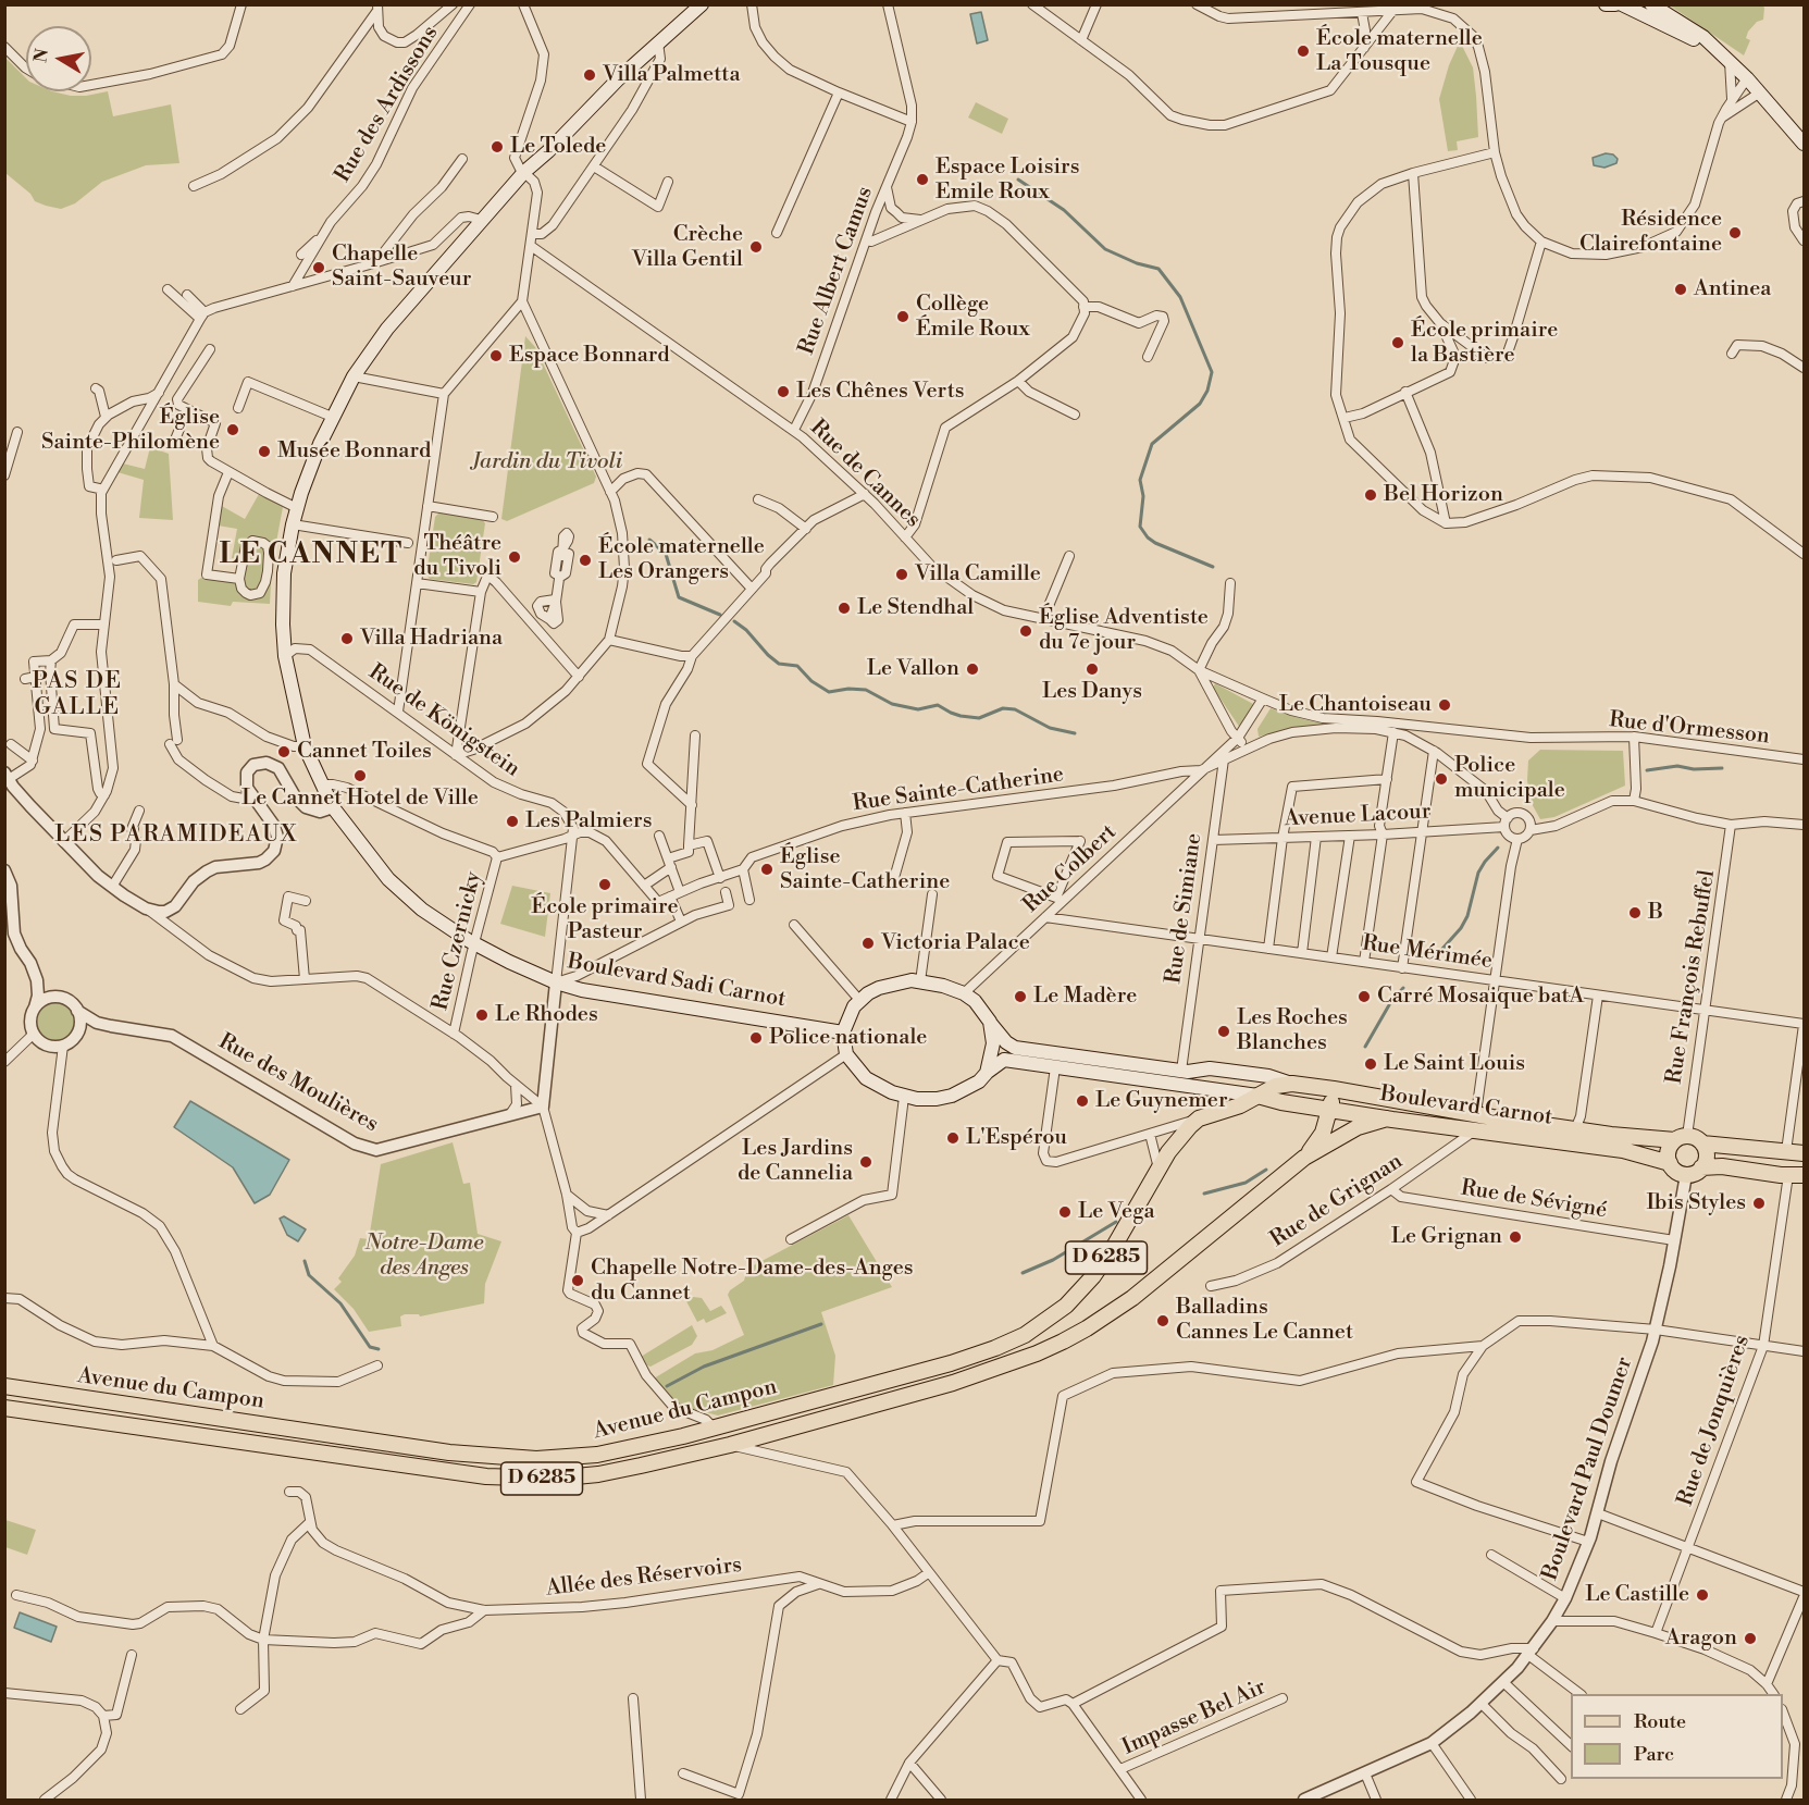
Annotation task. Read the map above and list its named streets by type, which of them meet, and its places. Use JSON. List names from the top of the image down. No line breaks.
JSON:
{"streets":{"main road":["Boulevard Sadi Carnot","Boulevard Carnot","D 6285","Avenue du Campon"],"street":["Rue des Ardissons","Rue Albert Camus","Rue de Cannes","Rue de Königstein","Rue d'Ormesson","Rue Sainte-Catherine","Avenue Lacour","Rue Colbert","Rue de Simiane","Rue Czernicky","Rue Mérimée","Rue François Rebuffel","Rue des Moulières","Rue de Sévigné","Rue de Grignan","Rue de Jonquières","Boulevard Paul Doumer","Allée des Réservoirs","Impasse Bel Air"]},"crossings":[["Rue Albert Camus","Rue de Cannes"],["Rue de Cannes","Rue d'Ormesson"],["Rue de Cannes","Rue Colbert"],["Rue de Königstein","Boulevard Sadi Carnot"],["Rue Sainte-Catherine","Rue Colbert"],["Avenue Lacour","Rue de Simiane"],["Rue Colbert","Rue de Simiane"],["Rue Colbert","Rue Mérimée"],["Rue Colbert","Boulevard Sadi Carnot"],["Rue Colbert","Boulevard Carnot"],["Rue de Simiane","Rue Mérimée"],["Rue de Simiane","Boulevard Carnot"],["Rue Czernicky","Boulevard Sadi Carnot"],["Rue Mérimée","Rue François Rebuffel"],["Rue François Rebuffel","Boulevard Carnot"],["Rue François Rebuffel","Boulevard Paul Doumer"],["Boulevard Sadi Carnot","Boulevard Carnot"],["Boulevard Carnot","Rue de Grignan"],["Boulevard Carnot","Avenue du Campon"],["Boulevard Carnot","Boulevard Paul Doumer"],["Rue de Sévigné","Rue de Grignan"],["Rue de Sévigné","Boulevard Paul Doumer"]],"districts":["LE CANNET","PAS DE GALLE","LES PARAMIDEAUX"],"parks":["Jardin du Tivoli","Notre-Dame des Anges"],"places":["École maternelle La Tousque","Villa Palmetta","Le Tolede","Espace Loisirs Emile Roux","Résidence Clairefontaine","Crèche Villa Gentil","Chapelle Saint-Sauveur","Antinea","Collège Émile Roux","École primaire la Bastière","Espace Bonnard","Les Chênes Verts","Église Sainte-Philomène","Musée Bonnard","Bel Horizon","Théâtre du Tivoli","École maternelle Les Orangers","Villa Camille","Le Stendhal","Église Adventiste du 7e jour","Villa Hadriana","Le Vallon","Les Danys","Le Chantoiseau","Cannet Toiles","Le Cannet Hotel de Ville","Police municipale","Les Palmiers","Église Sainte-Catherine","École primaire Pasteur","B","Victoria Palace","Le Madère","Carré Mosaique batA","Le Rhodes","Les Roches Blanches","Police nationale","Le Saint Louis","Le Guynemer","L'Espérou","Les Jardins de Cannelia","Ibis Styles","Le Vega","Le Grignan","Chapelle Notre-Dame-des-Anges du Cannet","Balladins Cannes Le Cannet","Le Castille","Aragon"],"legend":["Route","Parc"],"north":"left"}
